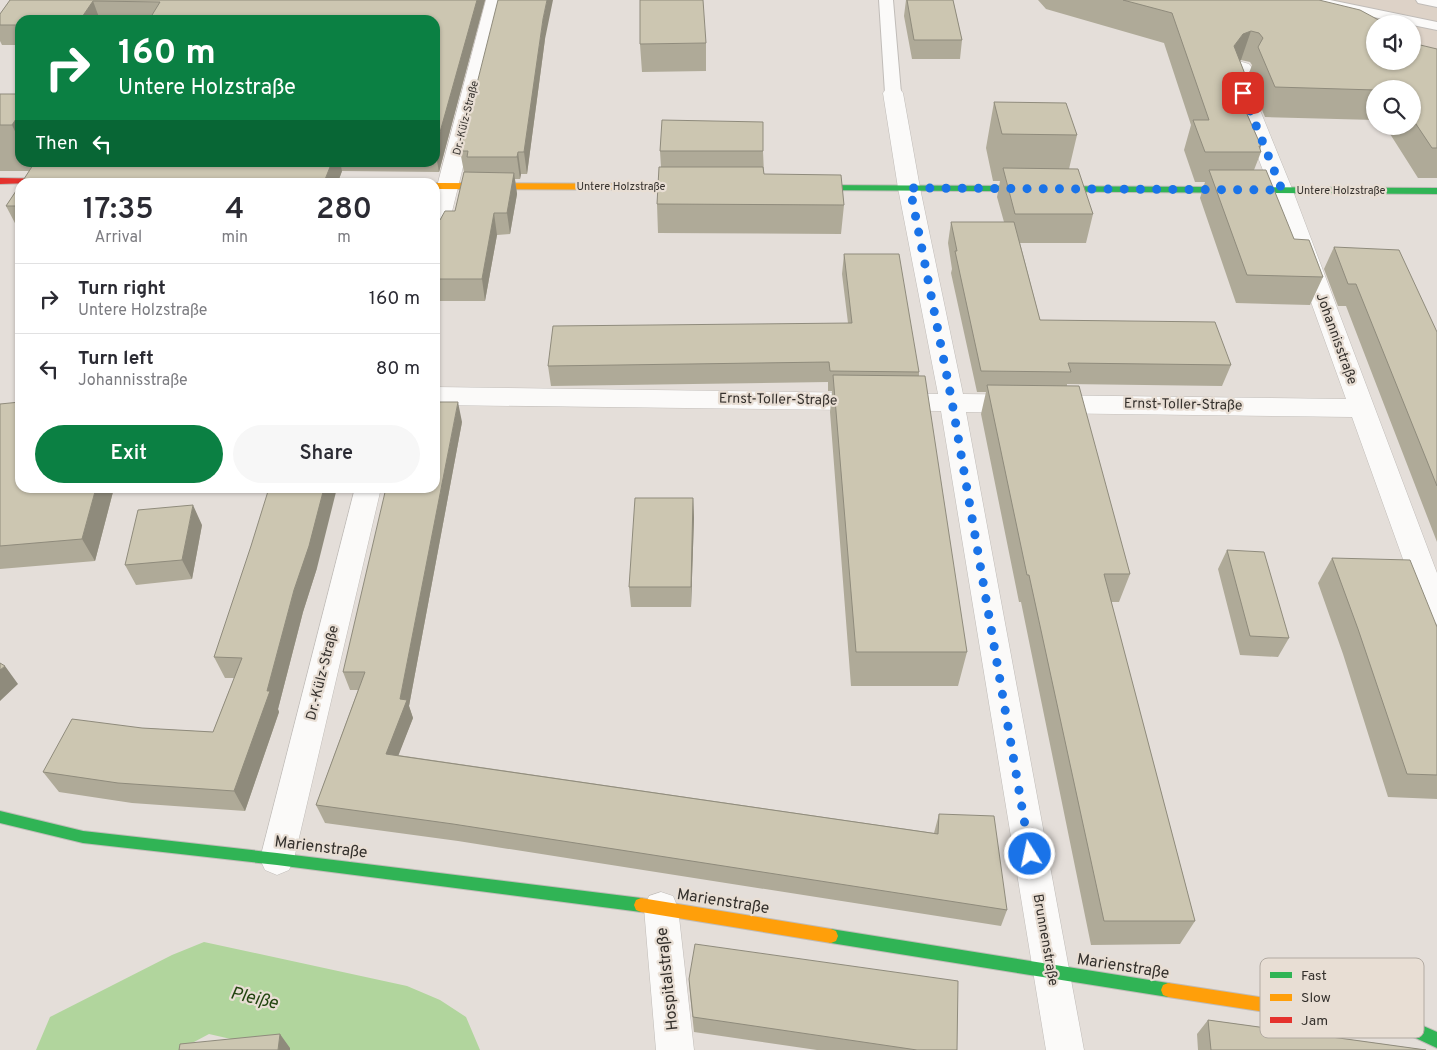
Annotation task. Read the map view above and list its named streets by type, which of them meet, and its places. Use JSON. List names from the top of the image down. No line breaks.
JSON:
{"streets":{"street":["Dr.-Külz-Straße","Untere Holzstraße","Johannisstraße","Ernst-Toller-Straße","Marienstraße","Brunnenstraße","Hospitalstraße"]},"crossings":[["Dr.-Külz-Straße","Untere Holzstraße"],["Dr.-Külz-Straße","Marienstraße"],["Untere Holzstraße","Johannisstraße"],["Untere Holzstraße","Brunnenstraße"],["Johannisstraße","Ernst-Toller-Straße"],["Ernst-Toller-Straße","Brunnenstraße"],["Marienstraße","Brunnenstraße"],["Marienstraße","Hospitalstraße"]],"water":["Pleiße"],"legend":["Fast","Slow","Jam"],"page":{"turn":["160 m","Untere Holzstraße"],"then":"Then","eta":["17:35","Arrival","4","min","280","m"],"list":[{"name":"Turn right","note":"Untere Holzstraße","value":"160 m"},{"name":"Turn left","note":"Johannisstraße","value":"80 m"}],"buttons":["Exit","Share"]}}
